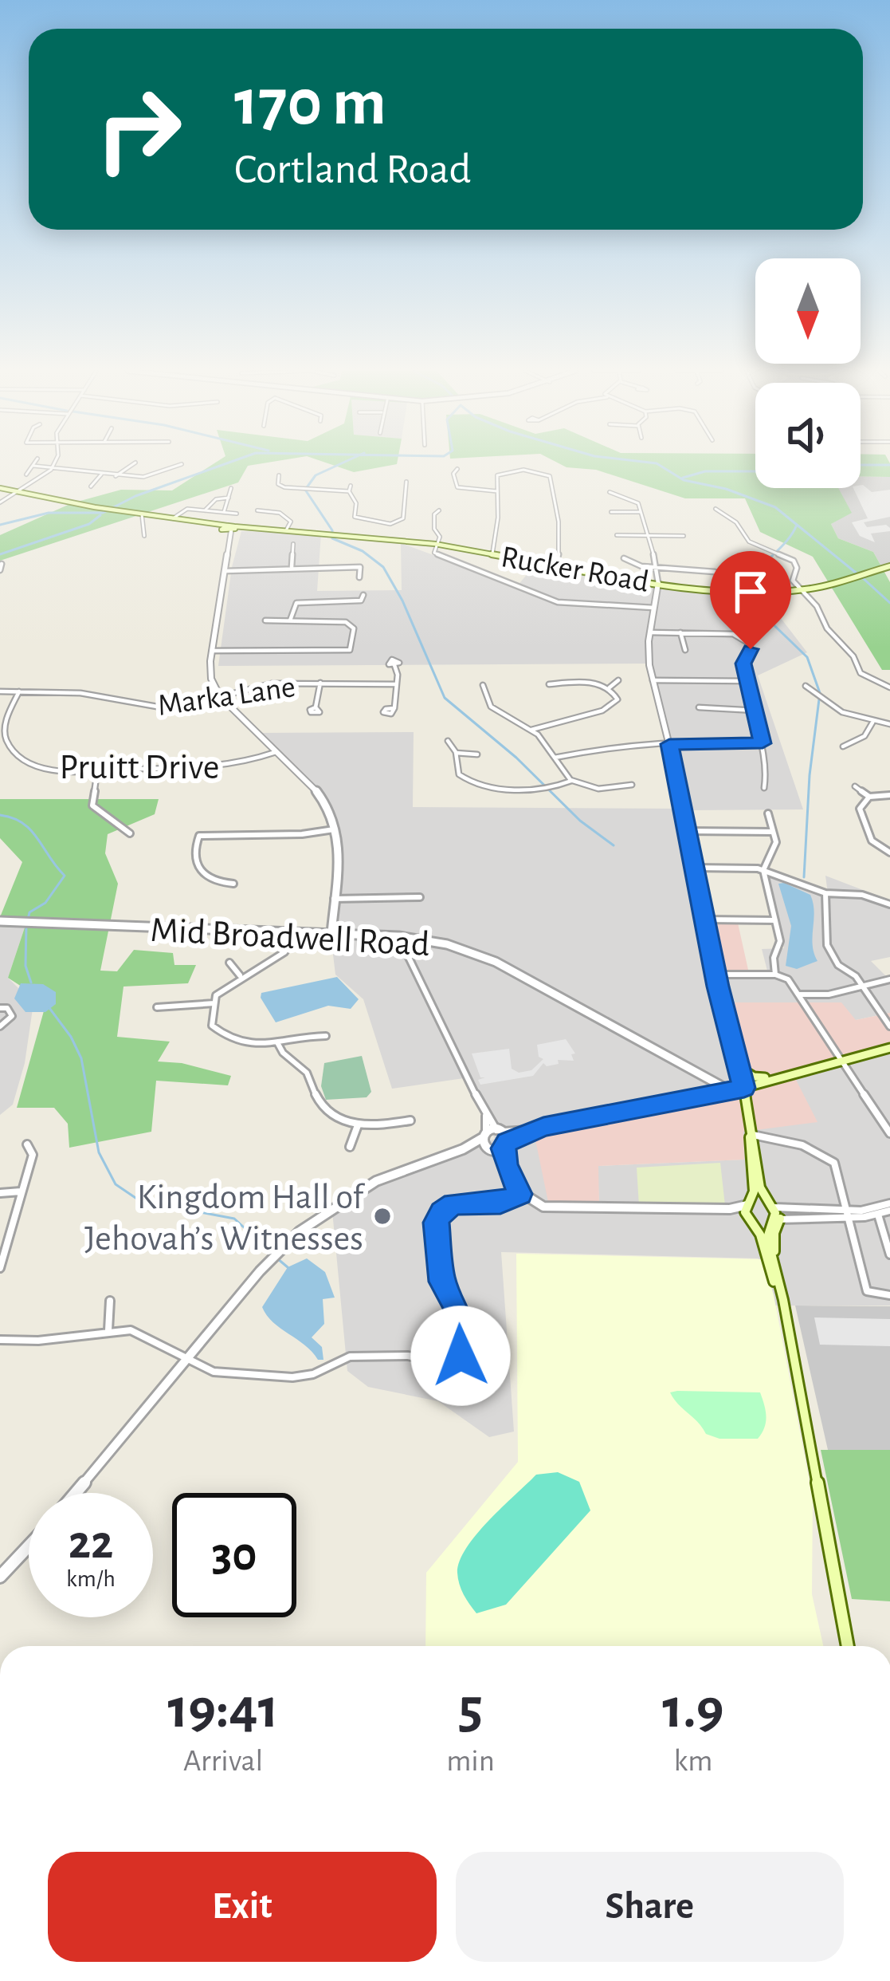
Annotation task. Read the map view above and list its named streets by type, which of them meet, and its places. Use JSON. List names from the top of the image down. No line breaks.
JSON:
{"streets":{"main road":["Rucker Road"],"street":["Marka Lane","Pruitt Drive","Mid Broadwell Road"]},"crossings":[["Marka Lane","Pruitt Drive"]],"places":["Kingdom Hall of Jehovah’s Witnesses"],"north":"bottom","page":{"turn":["170 m","Cortland Road"],"speed":"22 km/h","limit":"30","eta":["19:41","Arrival","5","min","1.9","km"],"buttons":["Exit","Share"]}}
